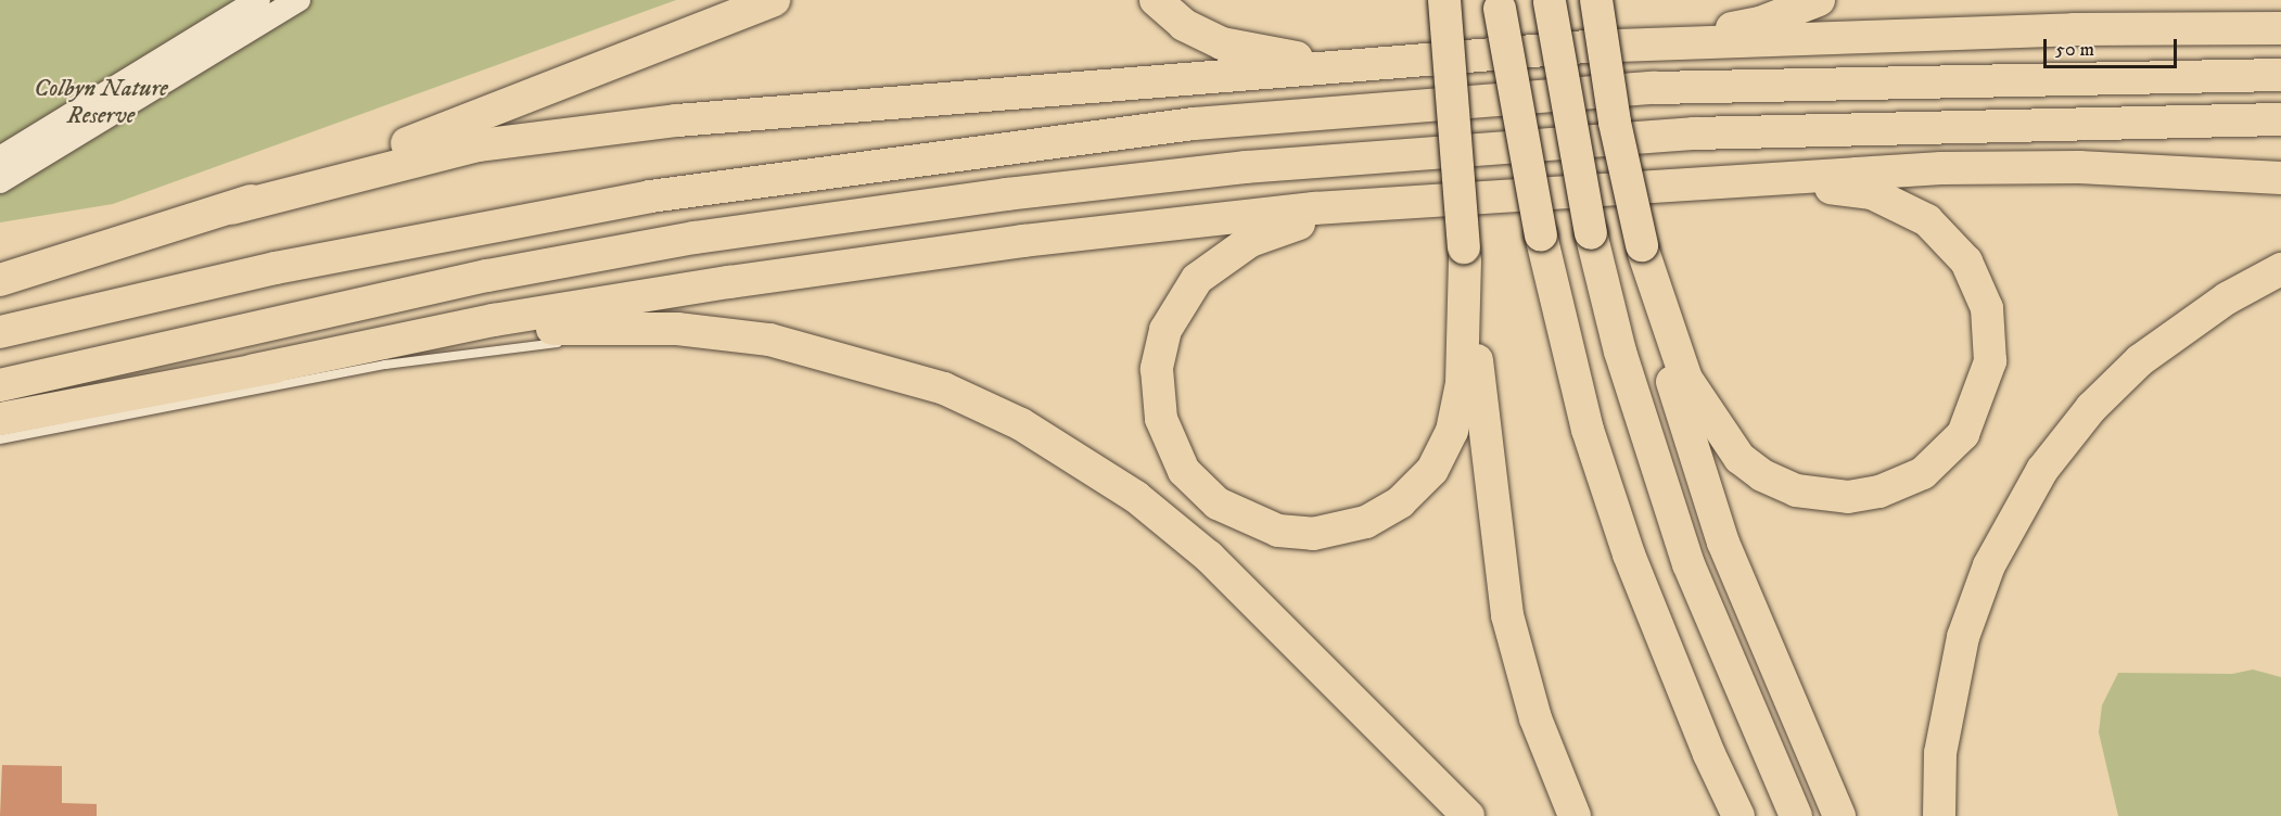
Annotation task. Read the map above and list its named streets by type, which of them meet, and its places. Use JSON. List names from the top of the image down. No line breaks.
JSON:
{"parks":["Colbyn Nature Reserve"],"scale_bar":"50 m"}
